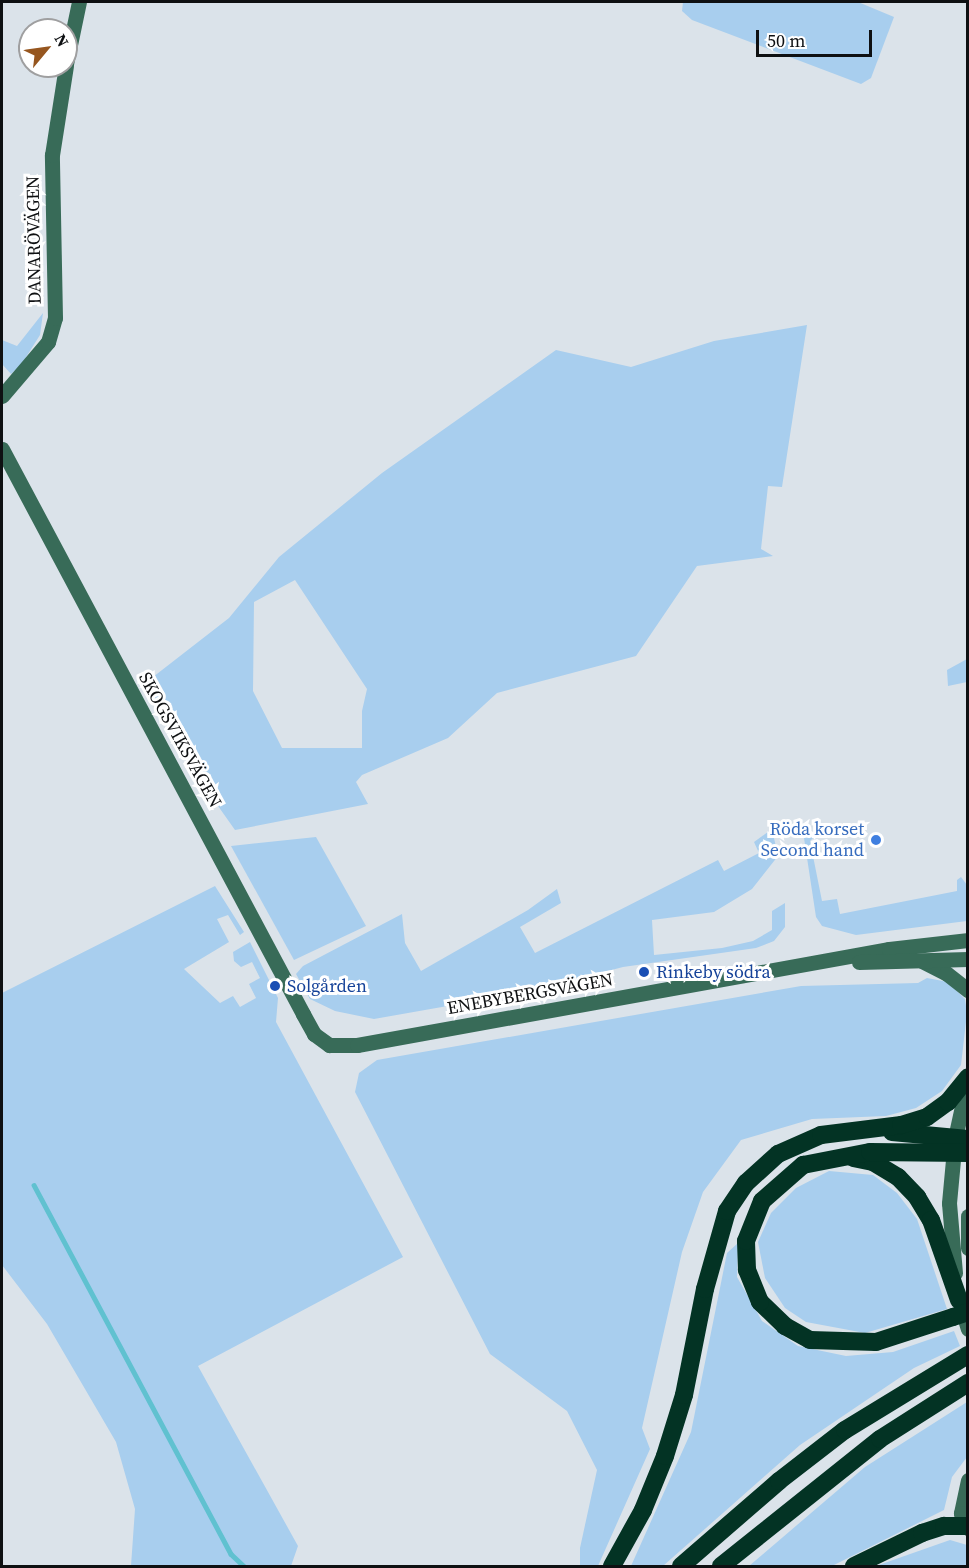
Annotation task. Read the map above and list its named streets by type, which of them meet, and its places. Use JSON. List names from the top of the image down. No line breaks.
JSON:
{"streets":{"street":["DANARÖVÄGEN","SKOGSVIKSVÄGEN","ENEBYBERGSVÄGEN"]},"crossings":[["SKOGSVIKSVÄGEN","ENEBYBERGSVÄGEN"]],"places":["Röda korset Second hand","Rinkeby södra","Solgården"],"scale_bar":"50 m","north":"top right"}
